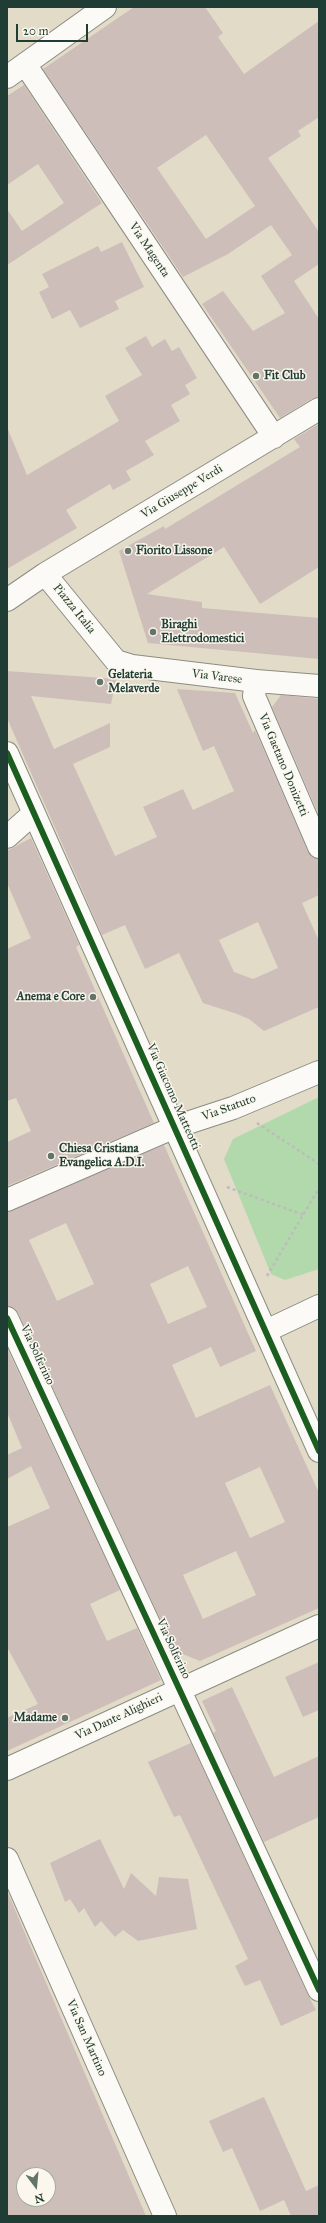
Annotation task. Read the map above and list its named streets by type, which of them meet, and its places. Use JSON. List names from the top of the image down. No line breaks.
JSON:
{"streets":{"street":["Via Magenta","Via Giuseppe Verdi","Piazza Italia","Via Varese","Via Gaetano Donizetti","Via Giacomo Matteotti","Via Statuto","Via Solferino","Via Dante Alighieri","Via San Martino"]},"crossings":[["Via Magenta","Via Giuseppe Verdi"],["Via Giuseppe Verdi","Piazza Italia"],["Piazza Italia","Via Varese"],["Via Varese","Via Gaetano Donizetti"],["Via Giacomo Matteotti","Via Statuto"],["Via Solferino","Via Dante Alighieri"]],"places":["Fit Club","Fiorito Lissone","Biraghi Elettrodomestici","Gelateria Melaverde","Anema e Core","Chiesa Cristiana Evangelica A.D.I.","Madame"],"scale_bar":"20 m","north":"bottom"}
